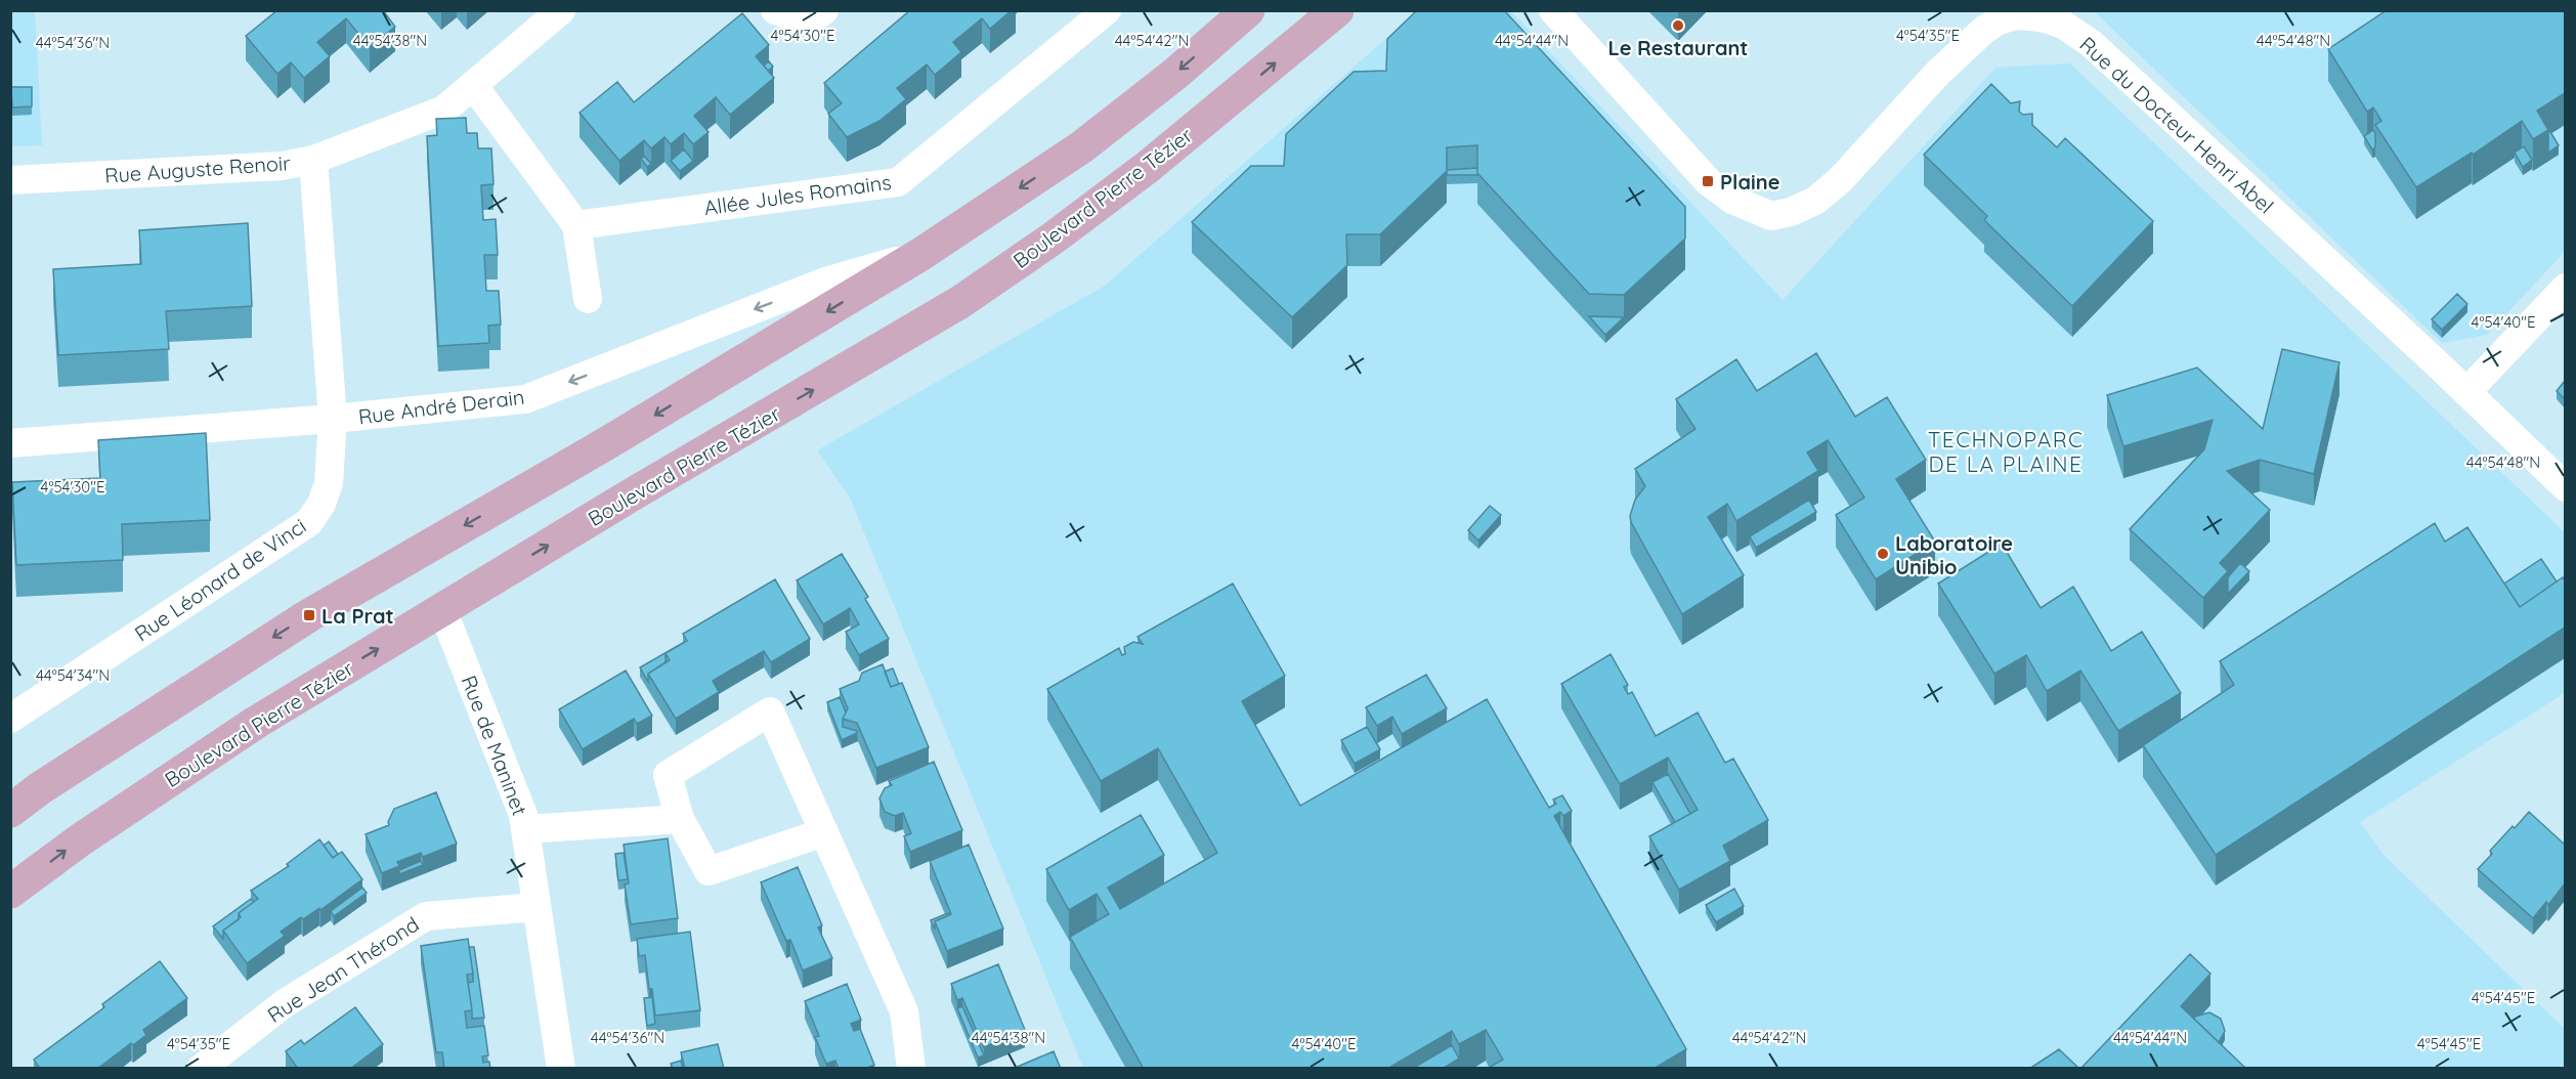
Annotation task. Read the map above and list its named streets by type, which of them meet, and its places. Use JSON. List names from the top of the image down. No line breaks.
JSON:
{"streets":{"main road":["Boulevard Pierre Tézier"],"street":["Rue du Docteur Henri Abel","Rue Auguste Renoir","Allée Jules Romains","Rue André Derain","Rue Léonard de Vinci","Rue de Maninet","Rue Jean Thérond"]},"crossings":[["Rue Auguste Renoir","Rue Léonard de Vinci"],["Boulevard Pierre Tézier","Rue de Maninet"],["Rue André Derain","Rue Léonard de Vinci"],["Rue de Maninet","Rue Jean Thérond"]],"one_way":["Rue André Derain"],"districts":["TECHNOPARC DE LA PLAINE"],"places":{"other":["Le Restaurant","Laboratoire Unibio"],"transit":["Plaine","La Prat"]},"coordinates":["4°54'30\"E","4°54'35\"E","44°54'38\"N","44°54'42\"N","44°54'44\"N","44°54'48\"N","44°54'36\"N","4°54'40\"E","44°54'34\"N","4°54'45\"E"]}
